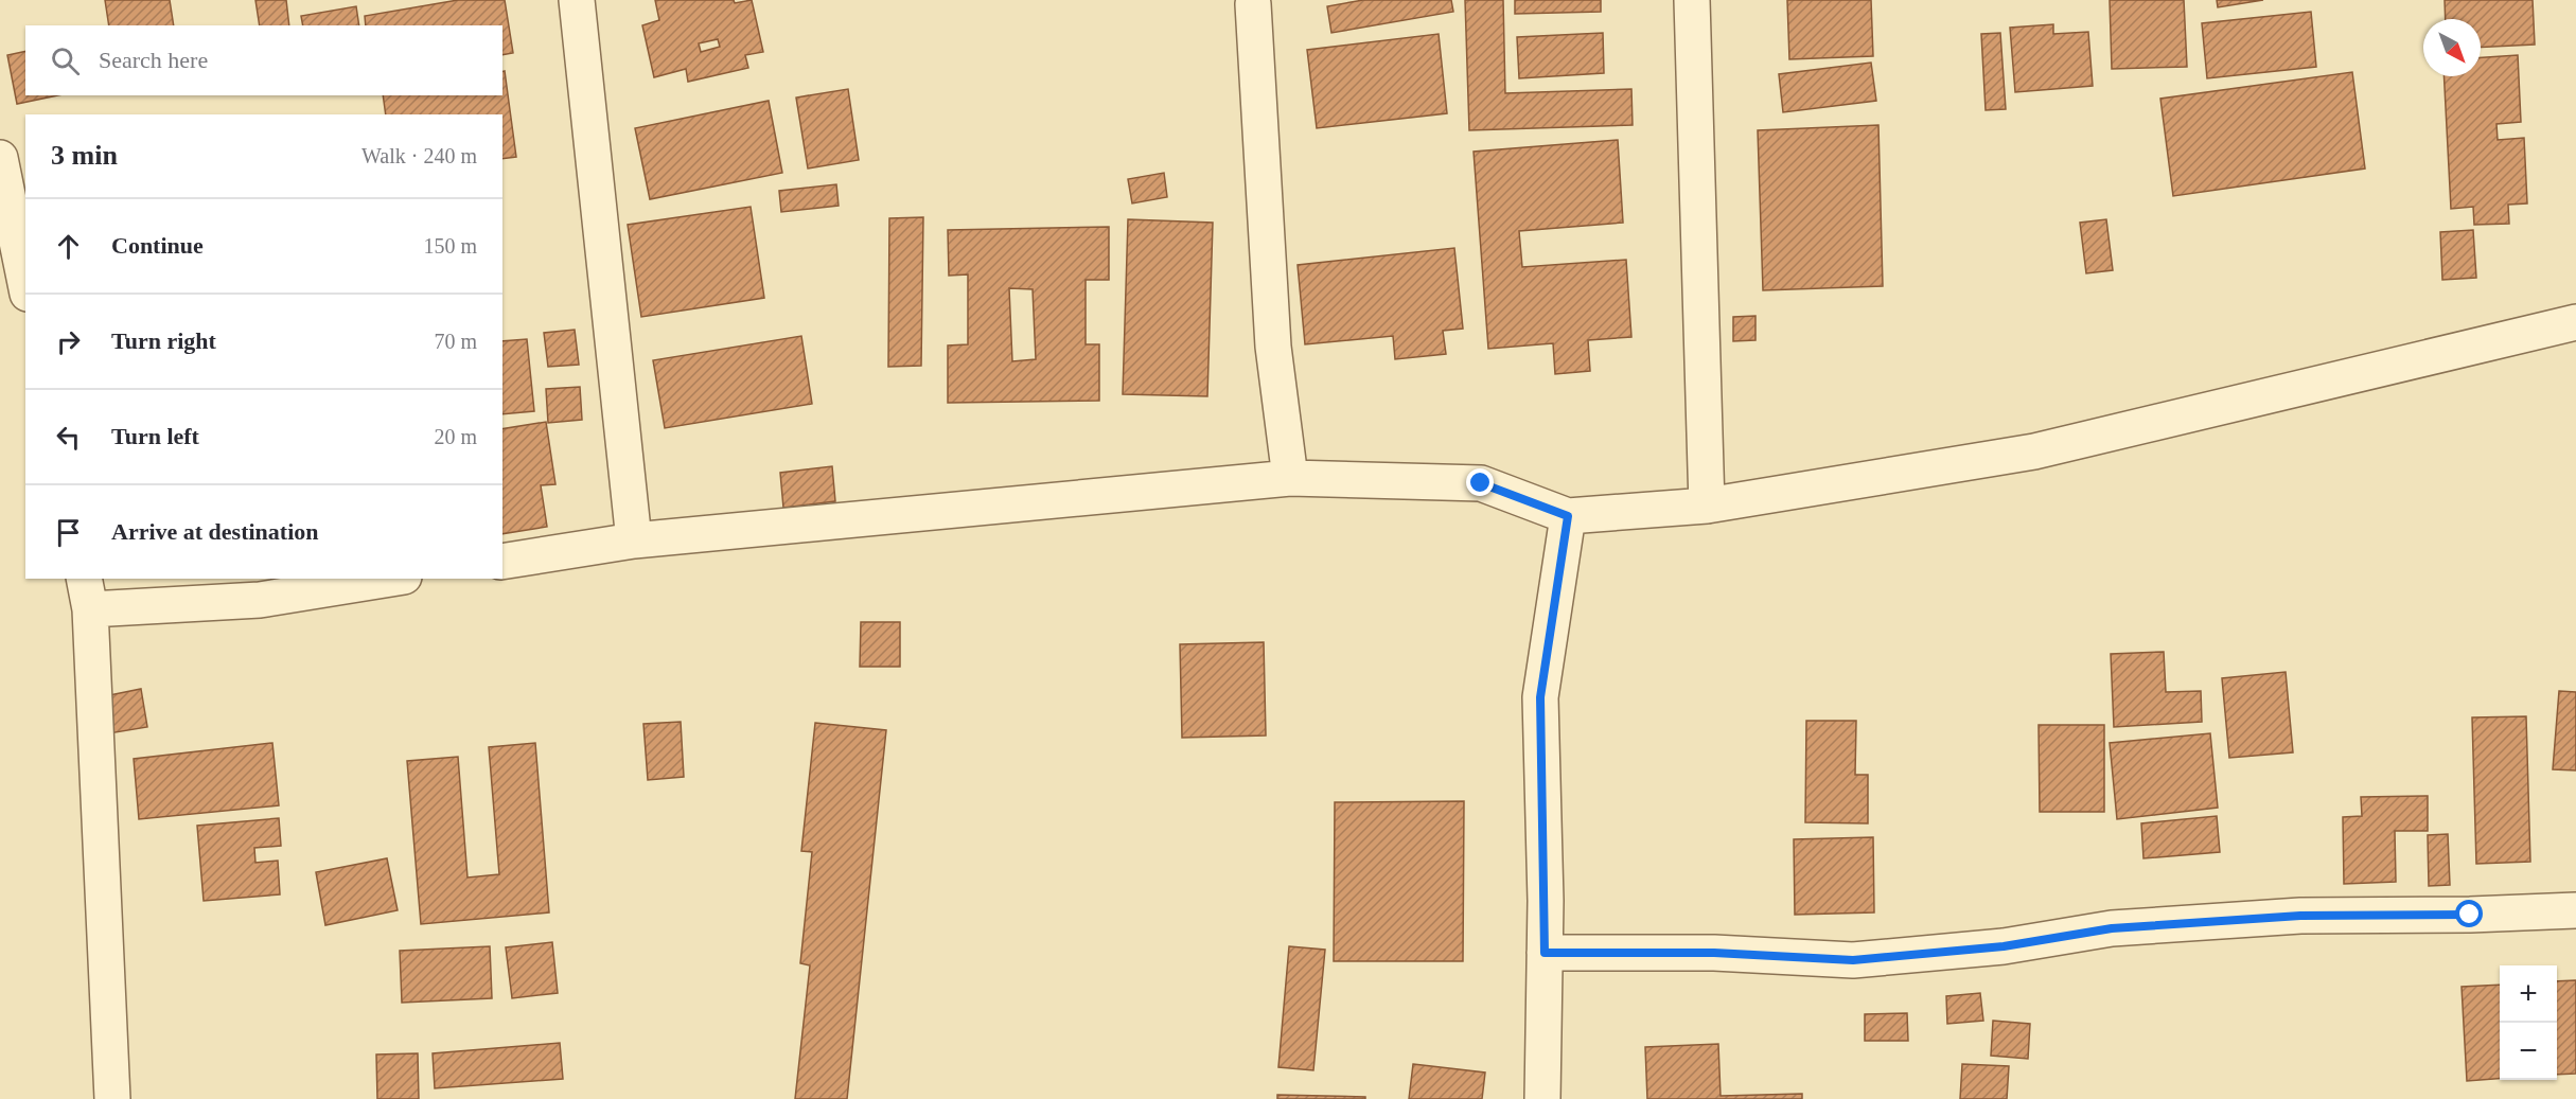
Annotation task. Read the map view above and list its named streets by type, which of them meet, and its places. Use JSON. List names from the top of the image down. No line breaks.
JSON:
{"north":"bottom right","page":{"search":"Search here","heading":["3 min","Walk · 240 m"],"list":[["Continue","150 m"],["Turn right","70 m"],["Turn left","20 m"],"Arrive at destination"],"map_buttons":["+","−"]}}
